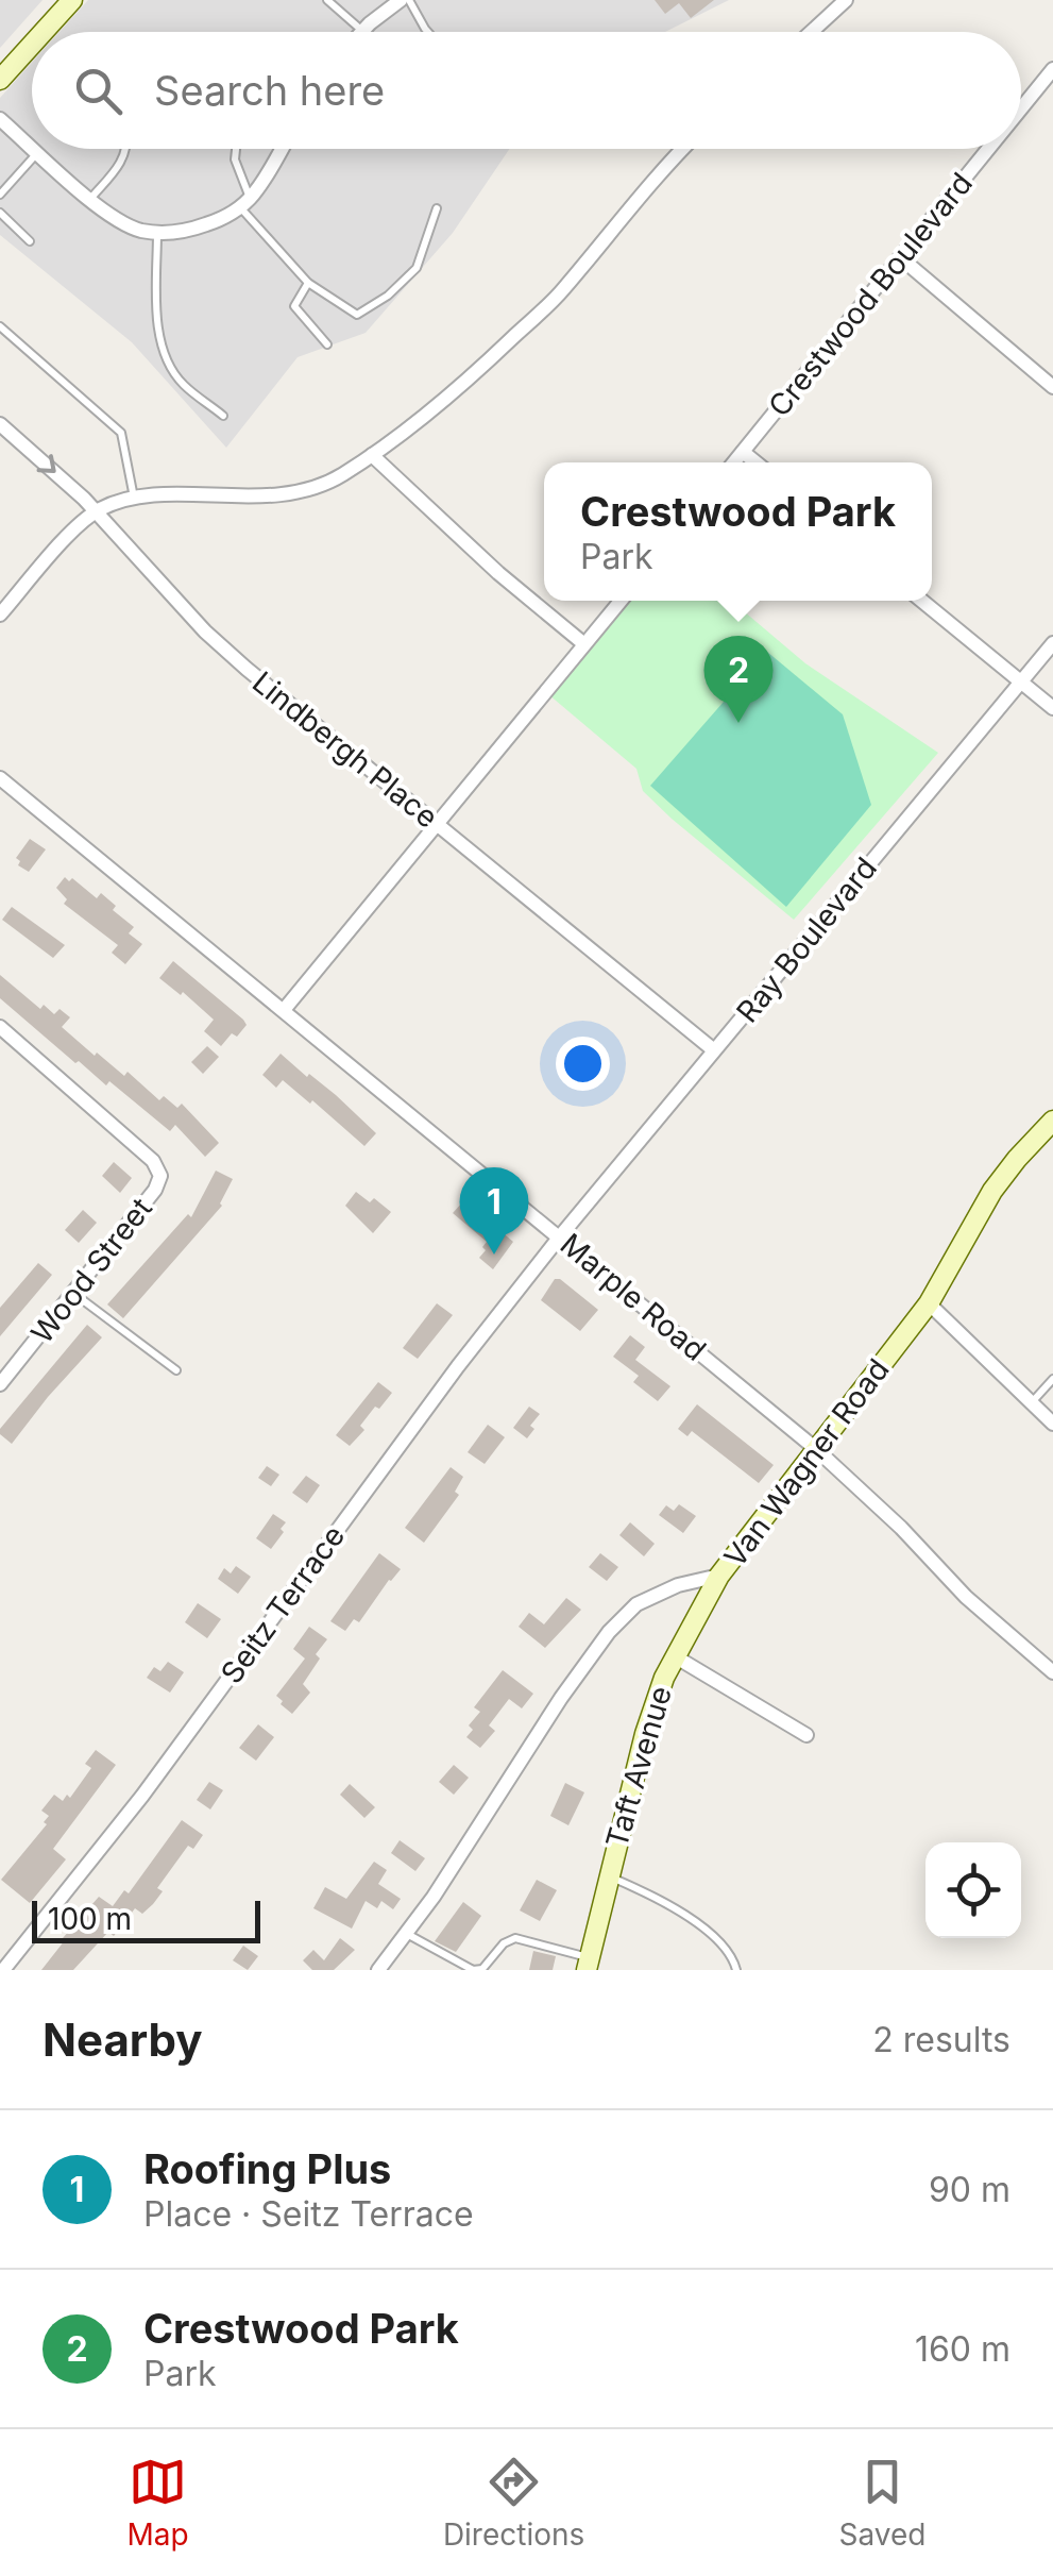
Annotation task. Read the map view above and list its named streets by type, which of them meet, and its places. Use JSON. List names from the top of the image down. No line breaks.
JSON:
{"streets":{"street":["Crestwood Boulevard","Lindbergh Place","Ray Boulevard","Wood Street","Marple Road","Van Wagner Road","Seitz Terrace","Taft Avenue"]},"crossings":[["Lindbergh Place","Ray Boulevard"],["Ray Boulevard","Marple Road"],["Ray Boulevard","Seitz Terrace"],["Marple Road","Van Wagner Road"],["Marple Road","Seitz Terrace"],["Van Wagner Road","Taft Avenue"]],"scale_bar":"100 m","page":{"search":"Search here","popup":["Crestwood Park","Park"],"pins":["2","1"],"scale":"100 m","heading":["Nearby","2 results"],"list":[{"mark":"1","name":"Roofing Plus","note":"Place · Seitz Terrace","value":"90 m"},{"mark":"2","name":"Crestwood Park","note":"Park","value":"160 m"}],"nav":["Map","Directions","Saved"]}}
